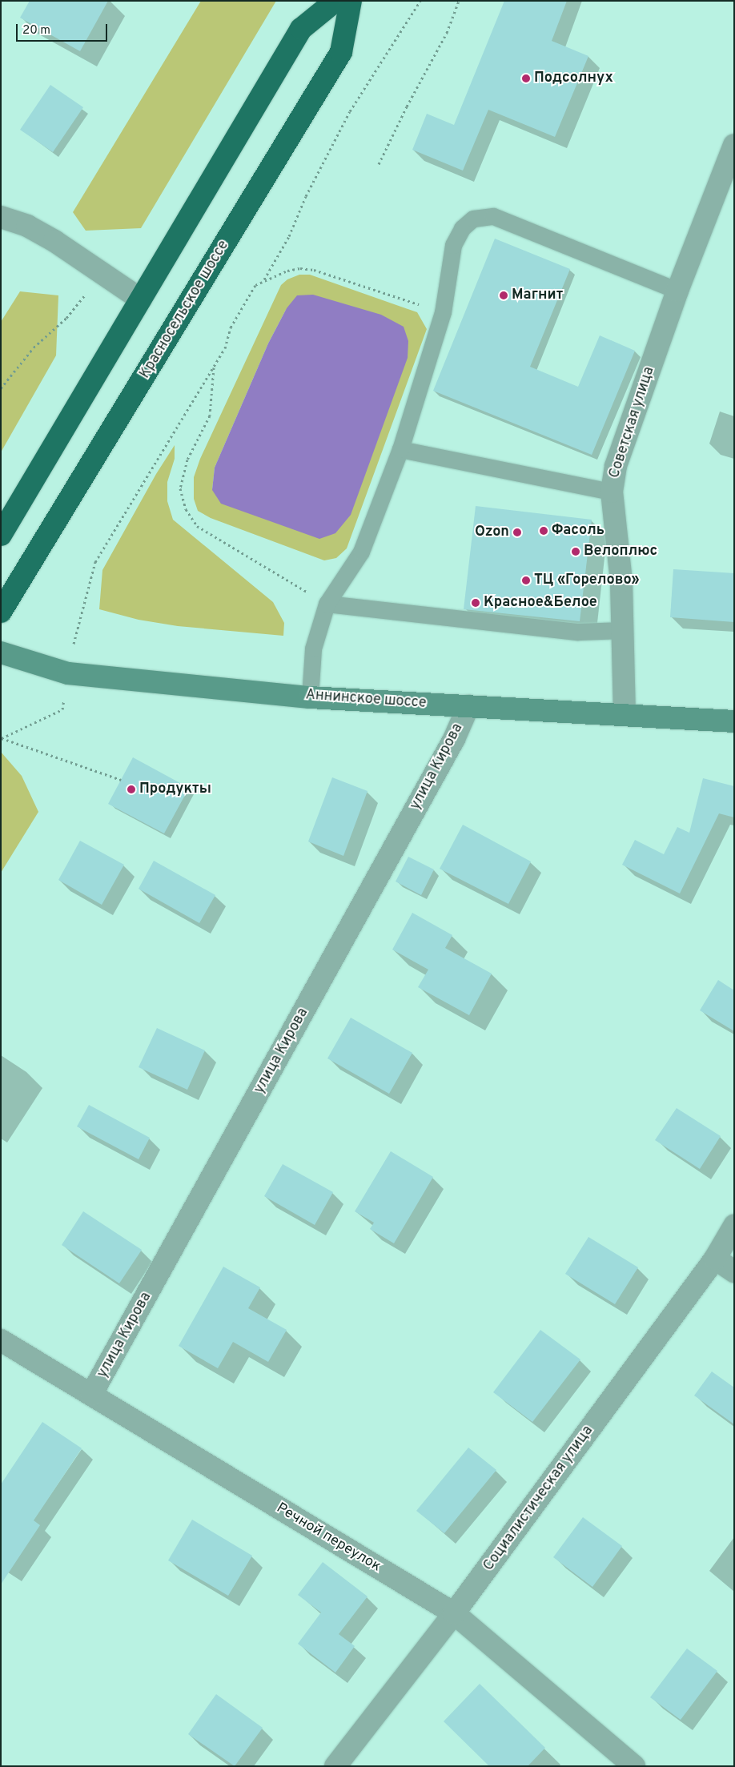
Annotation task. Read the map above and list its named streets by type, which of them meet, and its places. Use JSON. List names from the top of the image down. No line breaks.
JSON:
{"streets":{"highway":["Красносельское шоссе"],"street":["Советская улица","Аннинское шоссе","улица Кирова","Социалистическая улица","Речной переулок"]},"crossings":[["Советская улица","Аннинское шоссе"],["Аннинское шоссе","улица Кирова"],["улица Кирова","Речной переулок"],["Социалистическая улица","Речной переулок"]],"places":["Подсолнух","Магнит","Фасоль","Ozon","Велоплюс","ТЦ «Горелово»","Красное&Белое","Продукты"],"scale_bar":"20 m"}
